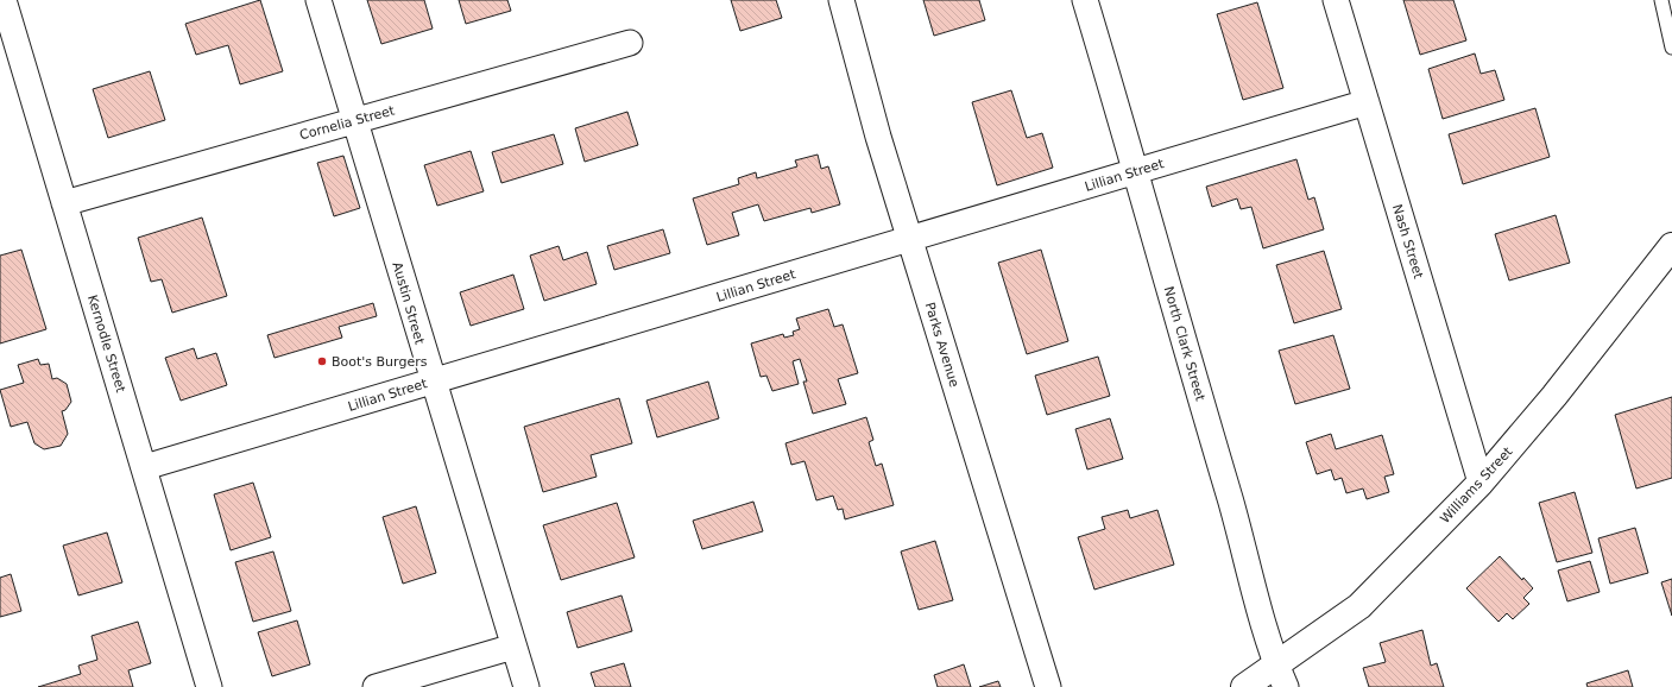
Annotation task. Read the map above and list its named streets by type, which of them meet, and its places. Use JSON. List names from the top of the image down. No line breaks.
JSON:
{"streets":{"main road":["Williams Street"],"street":["Cornelia Street","Lillian Street","Nash Street","Austin Street","Kernodle Street","North Clark Street","Parks Avenue"]},"crossings":[["Cornelia Street","Austin Street"],["Cornelia Street","Kernodle Street"],["Lillian Street","Nash Street"],["Lillian Street","Austin Street"],["Lillian Street","Kernodle Street"],["Lillian Street","North Clark Street"],["Lillian Street","Parks Avenue"],["Nash Street","Williams Street"],["North Clark Street","Williams Street"]],"places":["Boot's Burgers"]}
